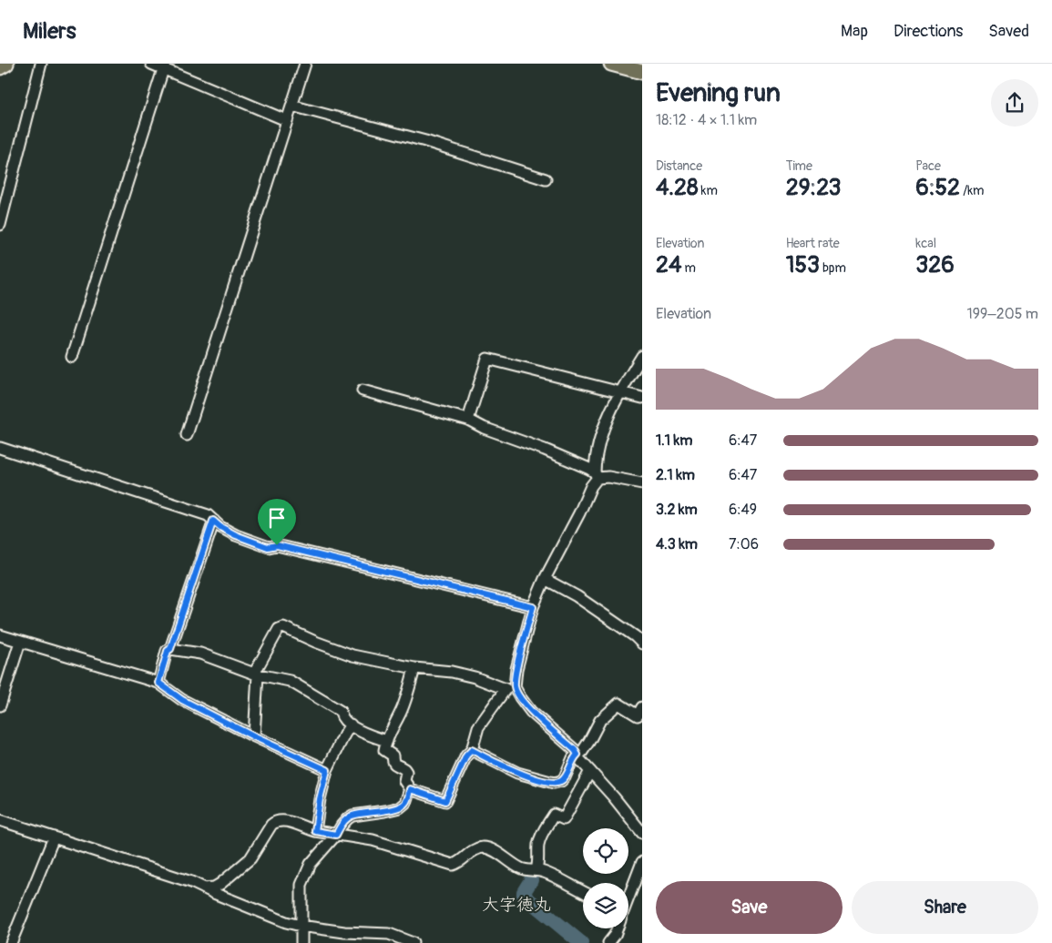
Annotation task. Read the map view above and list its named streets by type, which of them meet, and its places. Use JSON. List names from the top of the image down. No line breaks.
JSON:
{"districts":["大字徳丸"],"page":{"header":"Milers","nav":["Map","Directions","Saved"],"heading":["Evening run","18:12 · 4 × 1.1 km"],"stats":[["Distance","4.28 km"],["Time","29:23"],["Pace","6:52 /km"],["Elevation","24 m"],["Heart rate","153 bpm"],["kcal","326"]],"chart":["Elevation","199–205 m"],"list":[{"name":"1.1 km","note":"6:47"},{"name":"2.1 km","note":"6:47"},{"name":"3.2 km","note":"6:49"},{"name":"4.3 km","note":"7:06"}],"buttons":["Save","Share"]}}
